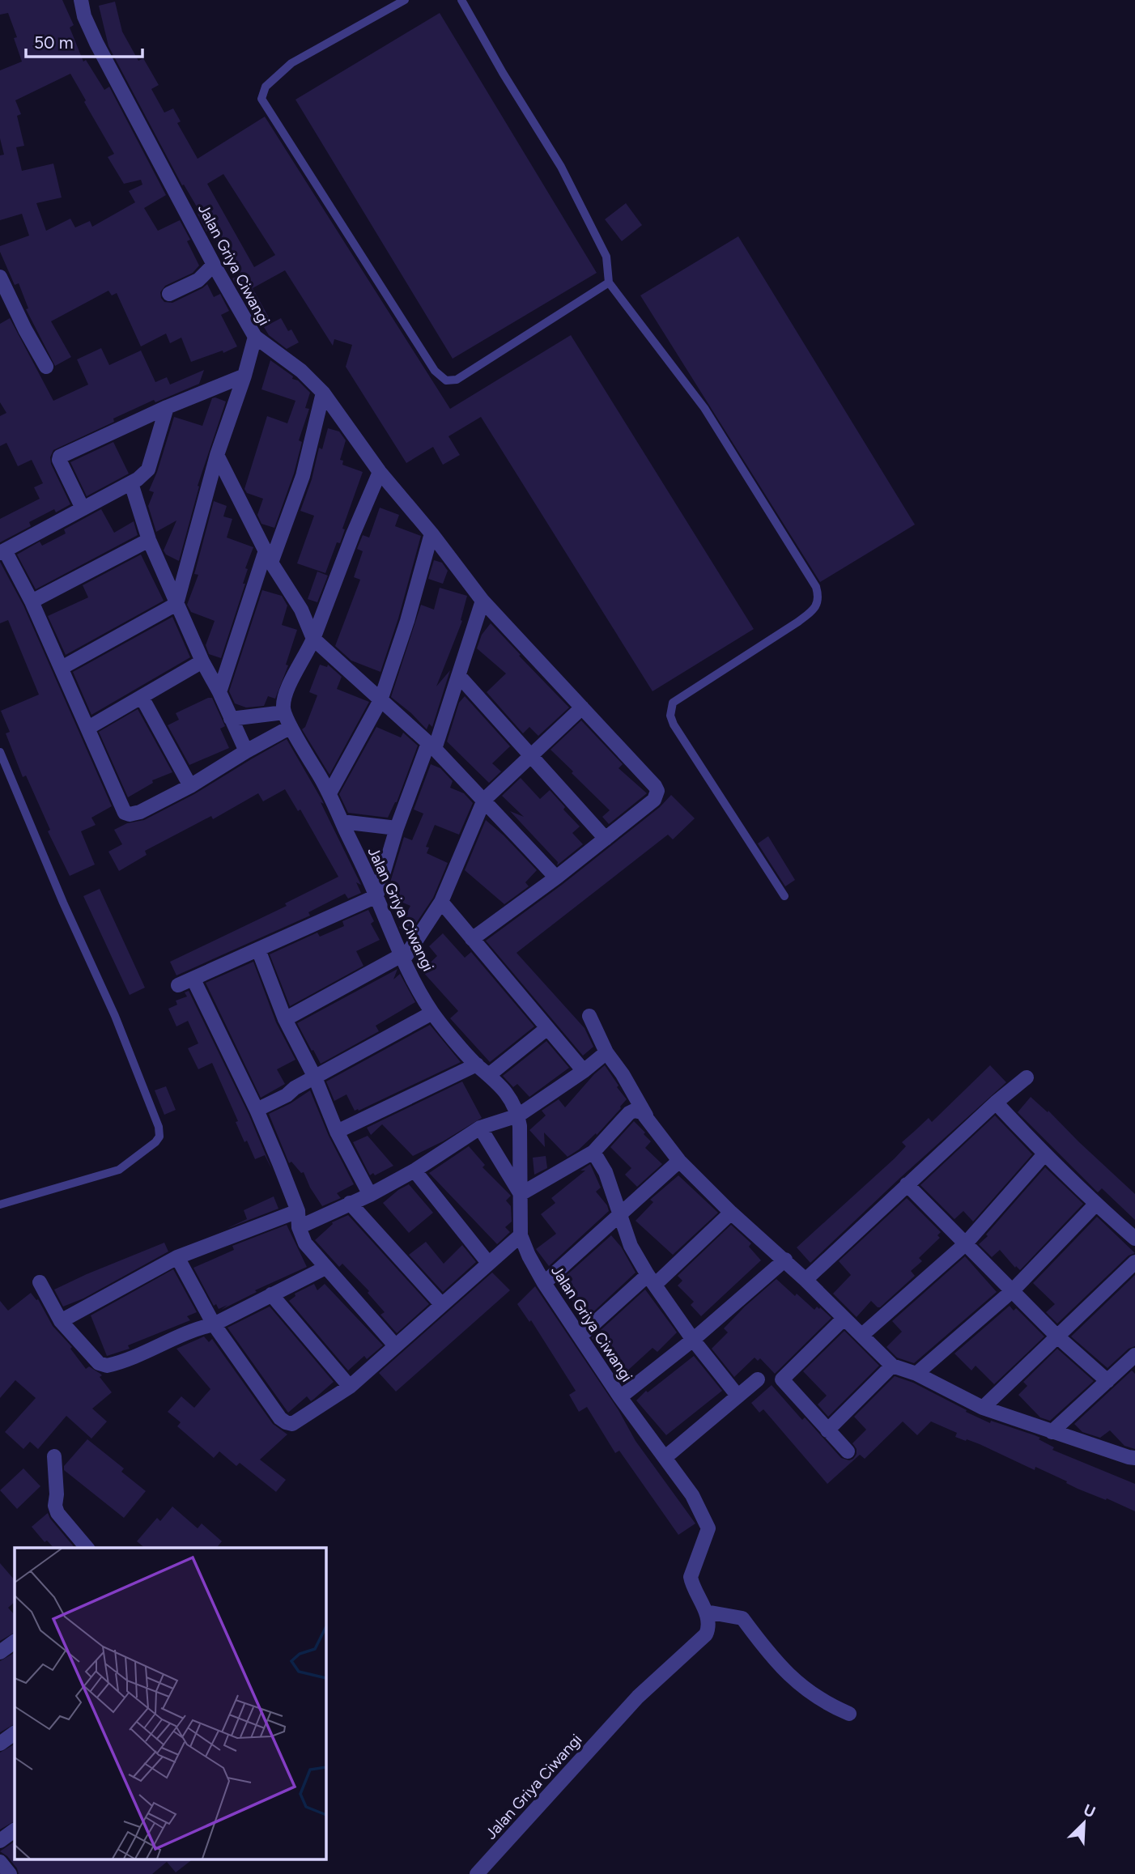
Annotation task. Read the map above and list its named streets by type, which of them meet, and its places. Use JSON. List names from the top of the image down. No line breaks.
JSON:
{"streets":{"street":["Jalan Griya Ciwangi"]},"scale_bar":"50 m","north":"top right"}
